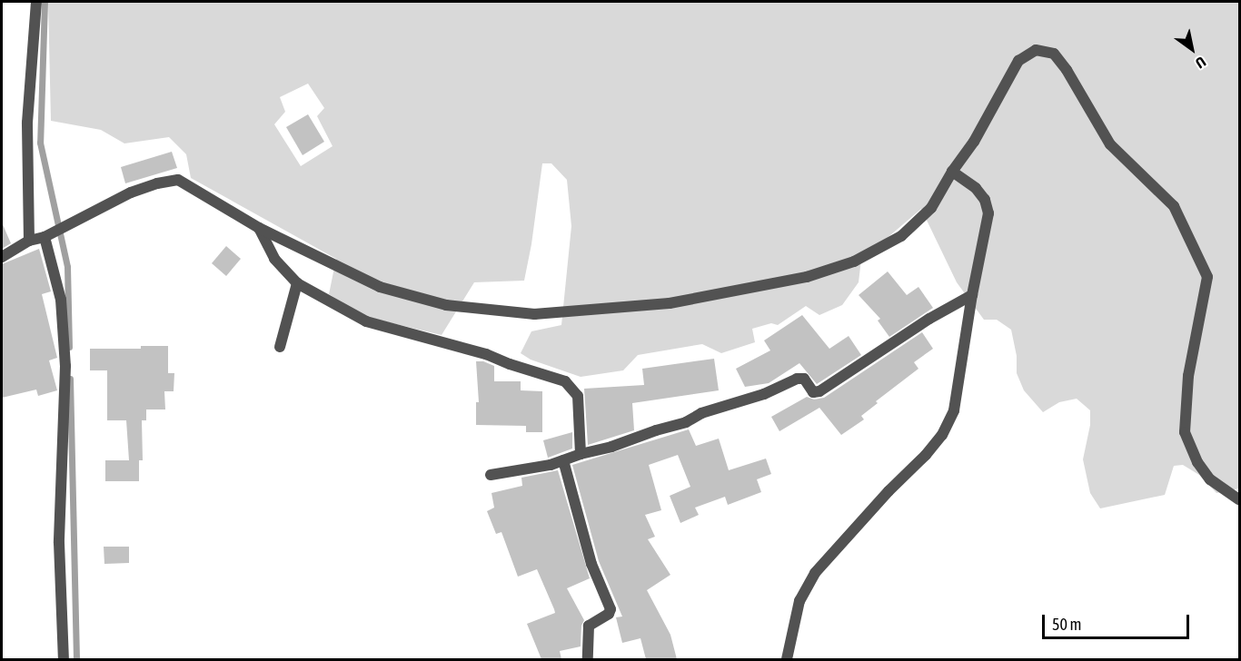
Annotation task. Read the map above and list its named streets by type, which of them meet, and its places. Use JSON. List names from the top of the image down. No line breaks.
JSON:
{"scale_bar":"50 m","north":"bottom right"}
